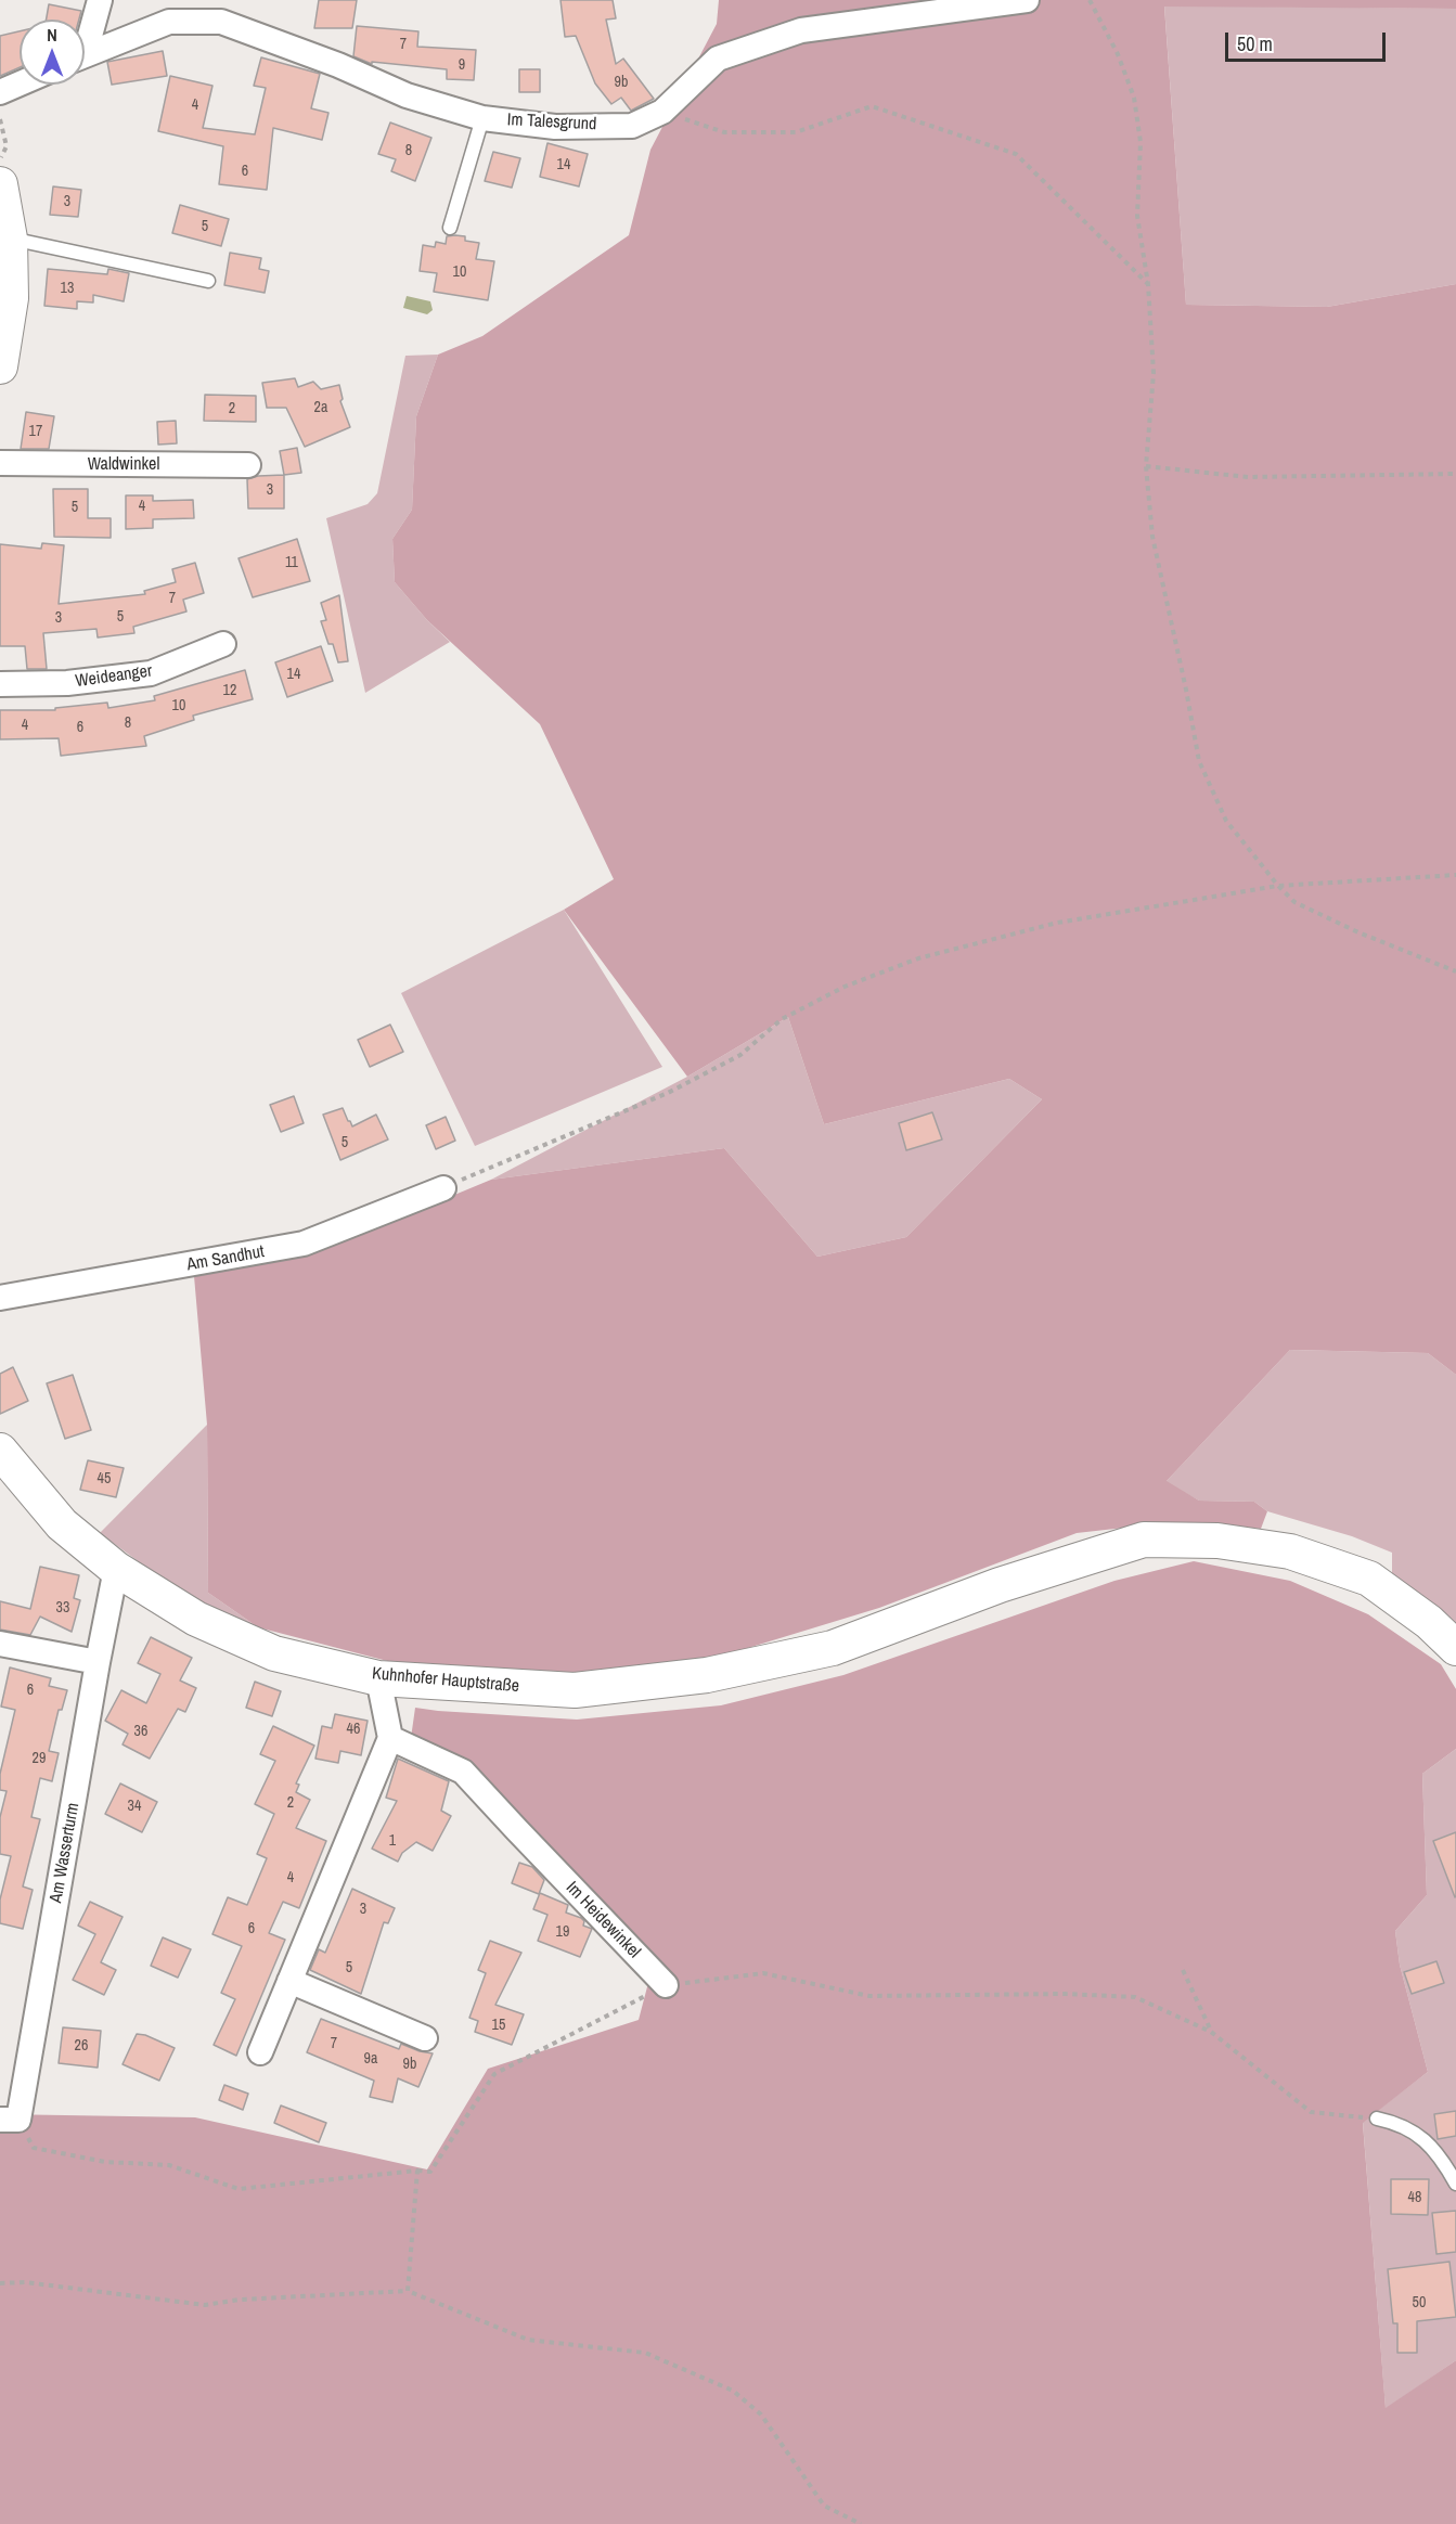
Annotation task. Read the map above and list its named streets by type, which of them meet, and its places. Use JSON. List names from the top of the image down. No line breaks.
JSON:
{"streets":{"street":["Im Talesgrund","Waldwinkel","Weideanger","Am Sandhut","Kuhnhofer Hauptstraße","Am Wasserturm","Im Heidewinkel"]},"crossings":[["Kuhnhofer Hauptstraße","Am Wasserturm"]],"house_numbers":["7","9","9b","4","8","14","6","3","5","10","13","2a","2","17","3","4","5","11","7","5","3","14","12","10","8","4","6","5","45","33","6","46","36","29","2","34","1","4","3","6","19","5","15","7","26","9a","9b","48","50"],"scale_bar":"50 m","north":"top"}
